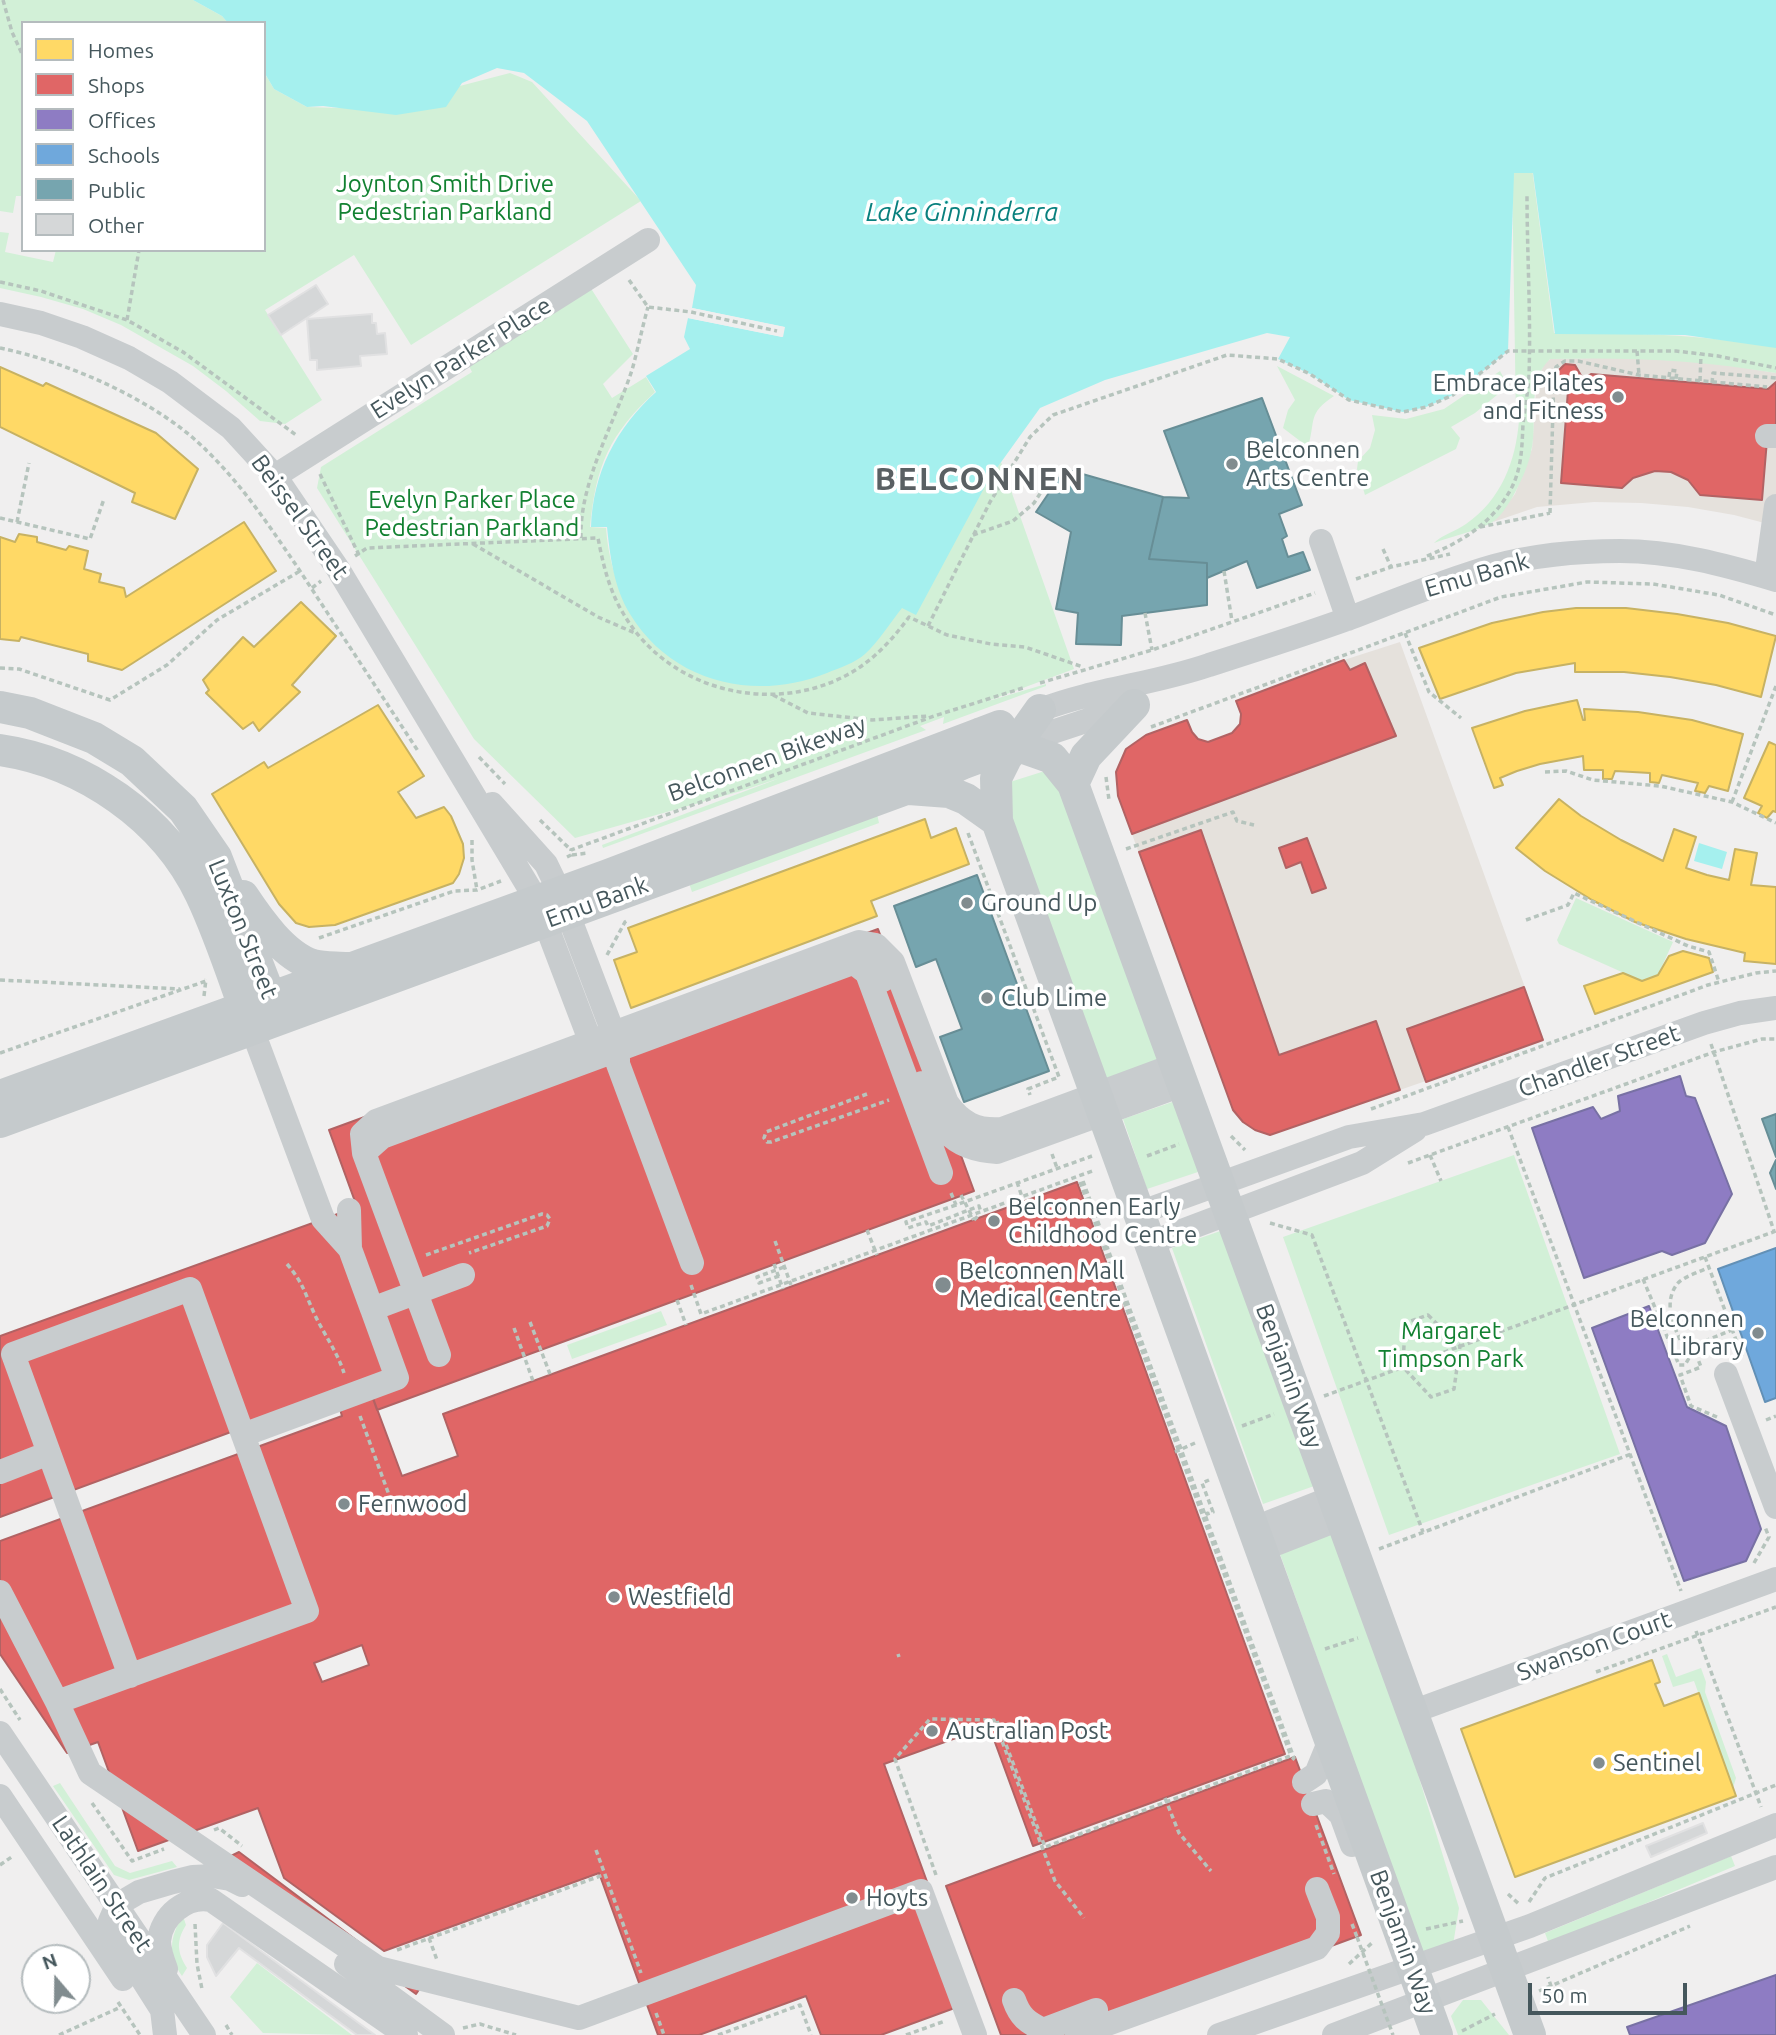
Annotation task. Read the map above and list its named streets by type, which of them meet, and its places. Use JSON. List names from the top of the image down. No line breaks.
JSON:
{"streets":{"main road":["Emu Bank","Luxton Street","Benjamin Way"],"street":["Evelyn Parker Place","Beissel Street","Chandler Street","Swanson Court","Lathlain Street"],"path":["Belconnen Bikeway"]},"crossings":[["Evelyn Parker Place","Beissel Street"],["Beissel Street","Emu Bank"],["Emu Bank","Belconnen Bikeway"],["Emu Bank","Luxton Street"],["Emu Bank","Benjamin Way"],["Belconnen Bikeway","Benjamin Way"],["Chandler Street","Benjamin Way"],["Benjamin Way","Swanson Court"]],"districts":["BELCONNEN"],"water":["Lake Ginninderra"],"parks":["Joynton Smith Drive Pedestrian Parkland","Evelyn Parker Place Pedestrian Parkland","Margaret Timpson Park"],"places":["Embrace Pilates and Fitness","Belconnen Arts Centre","Ground Up","Club Lime","Belconnen Early Childhood Centre","Belconnen Mall Medical Centre","Belconnen Library","Fernwood","Westfield","Australian Post","Sentinel","Hoyts"],"legend":["Homes","Shops","Offices","Schools","Public","Other"],"scale_bar":"50 m","north":"top"}
